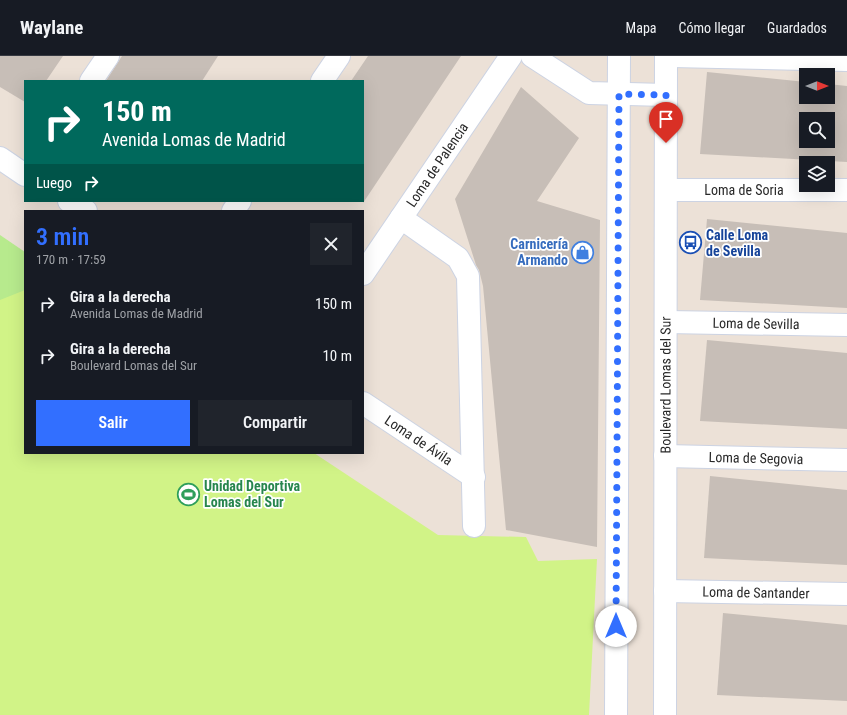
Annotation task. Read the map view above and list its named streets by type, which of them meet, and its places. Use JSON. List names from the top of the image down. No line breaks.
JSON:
{"streets":{"street":["Loma de Palencia","Loma de Soria","Loma de Sevilla","Boulevard Lomas del Sur","Loma de Ávila","Loma de Segovia","Loma de Santander"]},"crossings":[["Loma de Soria","Boulevard Lomas del Sur"],["Loma de Sevilla","Boulevard Lomas del Sur"],["Boulevard Lomas del Sur","Loma de Segovia"],["Boulevard Lomas del Sur","Loma de Santander"]],"places":{"bus stop":["Calle Loma de Sevilla"],"shop":["Carnicería Armando"],"sports":["Unidad Deportiva Lomas del Sur"]},"north":"right","page":{"header":"Waylane","nav":["Mapa","Cómo llegar","Guardados"],"turn":["150 m","Avenida Lomas de Madrid"],"then":"Luego","heading":["3 min","170 m · 17:59"],"list":[{"name":"Gira a la derecha","note":"Avenida Lomas de Madrid","value":"150 m"},{"name":"Gira a la derecha","note":"Boulevard Lomas del Sur","value":"10 m"}],"buttons":["Salir","Compartir"]}}
